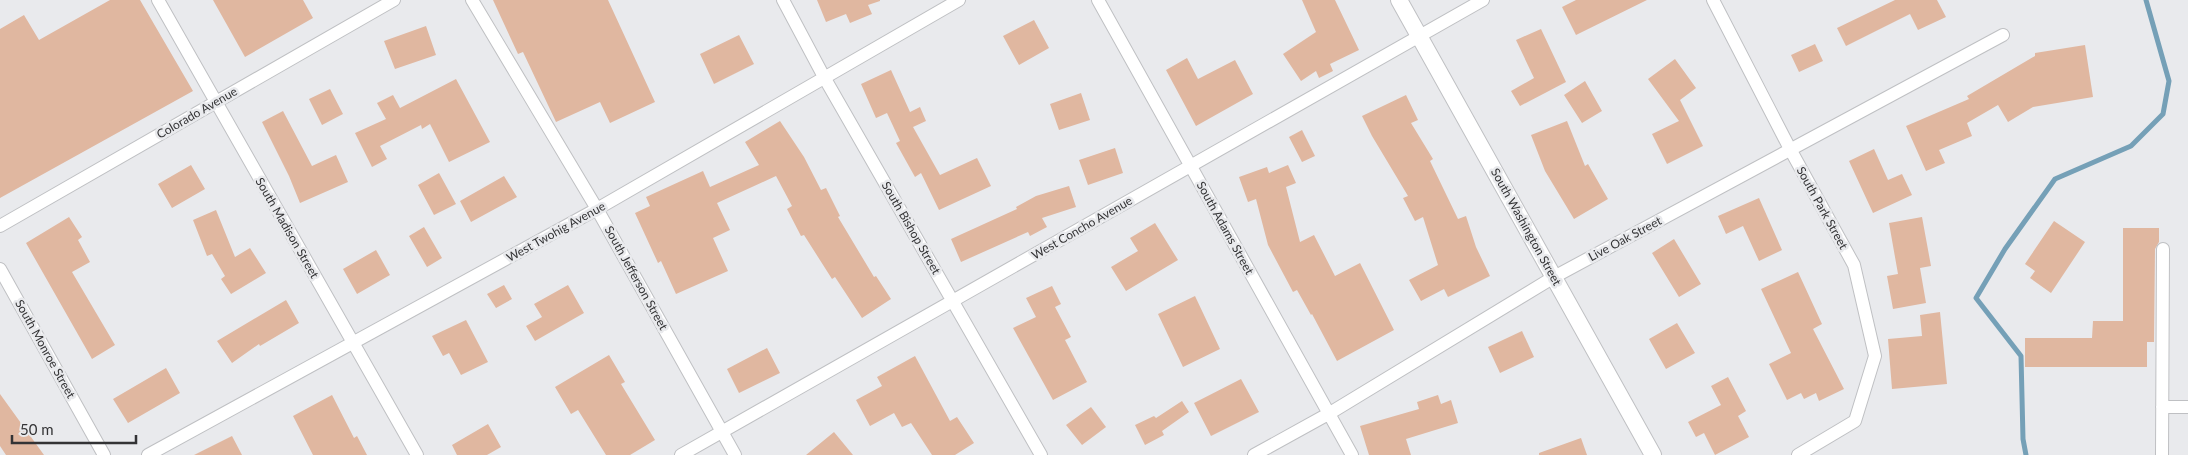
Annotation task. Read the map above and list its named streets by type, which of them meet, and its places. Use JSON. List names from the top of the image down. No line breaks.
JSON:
{"streets":{"street":["Colorado Avenue","South Park Street","South Washington Street","South Madison Street","South Bishop Street","West Concho Avenue","South Adams Street","West Twohig Avenue","Live Oak Street","South Jefferson Street","South Monroe Street"]},"crossings":[["Colorado Avenue","South Madison Street"],["South Park Street","Live Oak Street"],["South Washington Street","West Concho Avenue"],["South Washington Street","Live Oak Street"],["South Madison Street","West Twohig Avenue"],["South Bishop Street","West Concho Avenue"],["South Bishop Street","West Twohig Avenue"],["West Concho Avenue","South Adams Street"],["West Concho Avenue","South Jefferson Street"],["South Adams Street","Live Oak Street"],["West Twohig Avenue","South Jefferson Street"]],"scale_bar":"50 m"}
